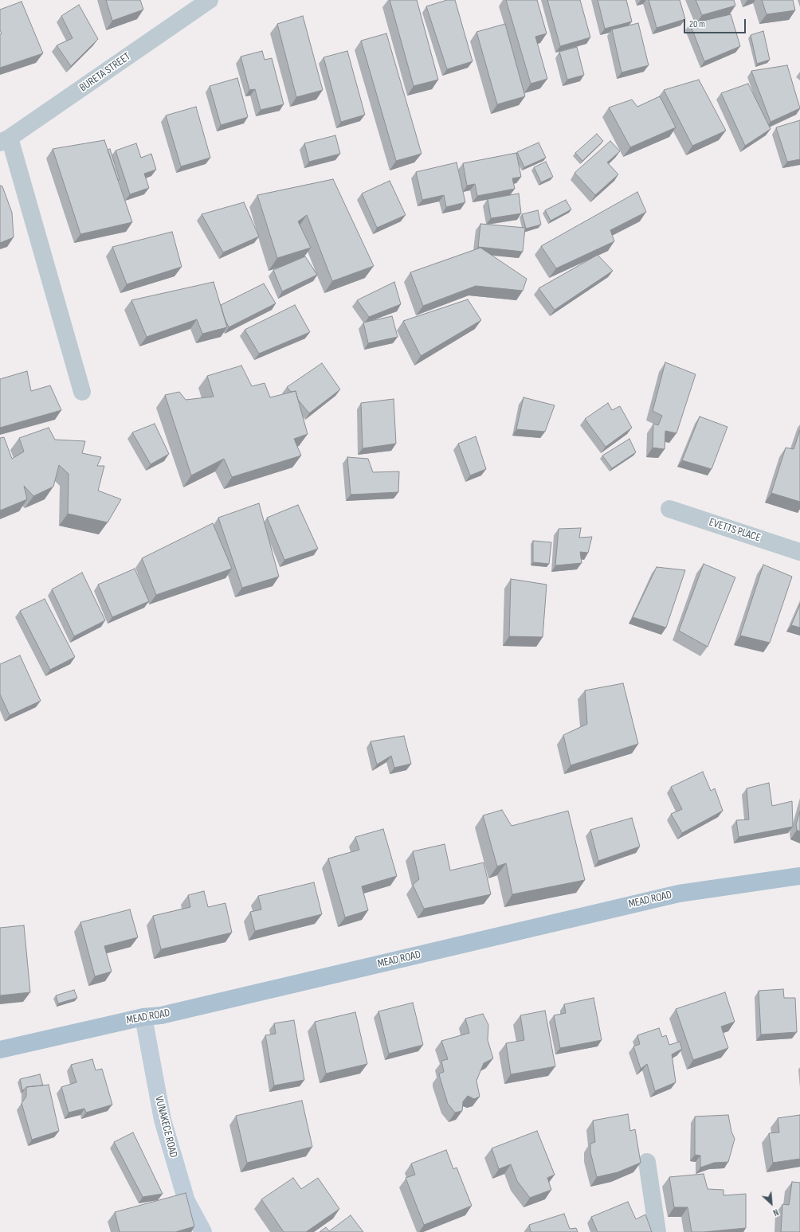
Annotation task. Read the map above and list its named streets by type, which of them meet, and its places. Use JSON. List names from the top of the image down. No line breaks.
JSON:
{"streets":{"main road":["MEAD ROAD","VUNAKECE ROAD"],"street":["BURETA STREET","EVETTS PLACE"]},"crossings":[["MEAD ROAD","VUNAKECE ROAD"]],"scale_bar":"20 m","north":"bottom right"}
